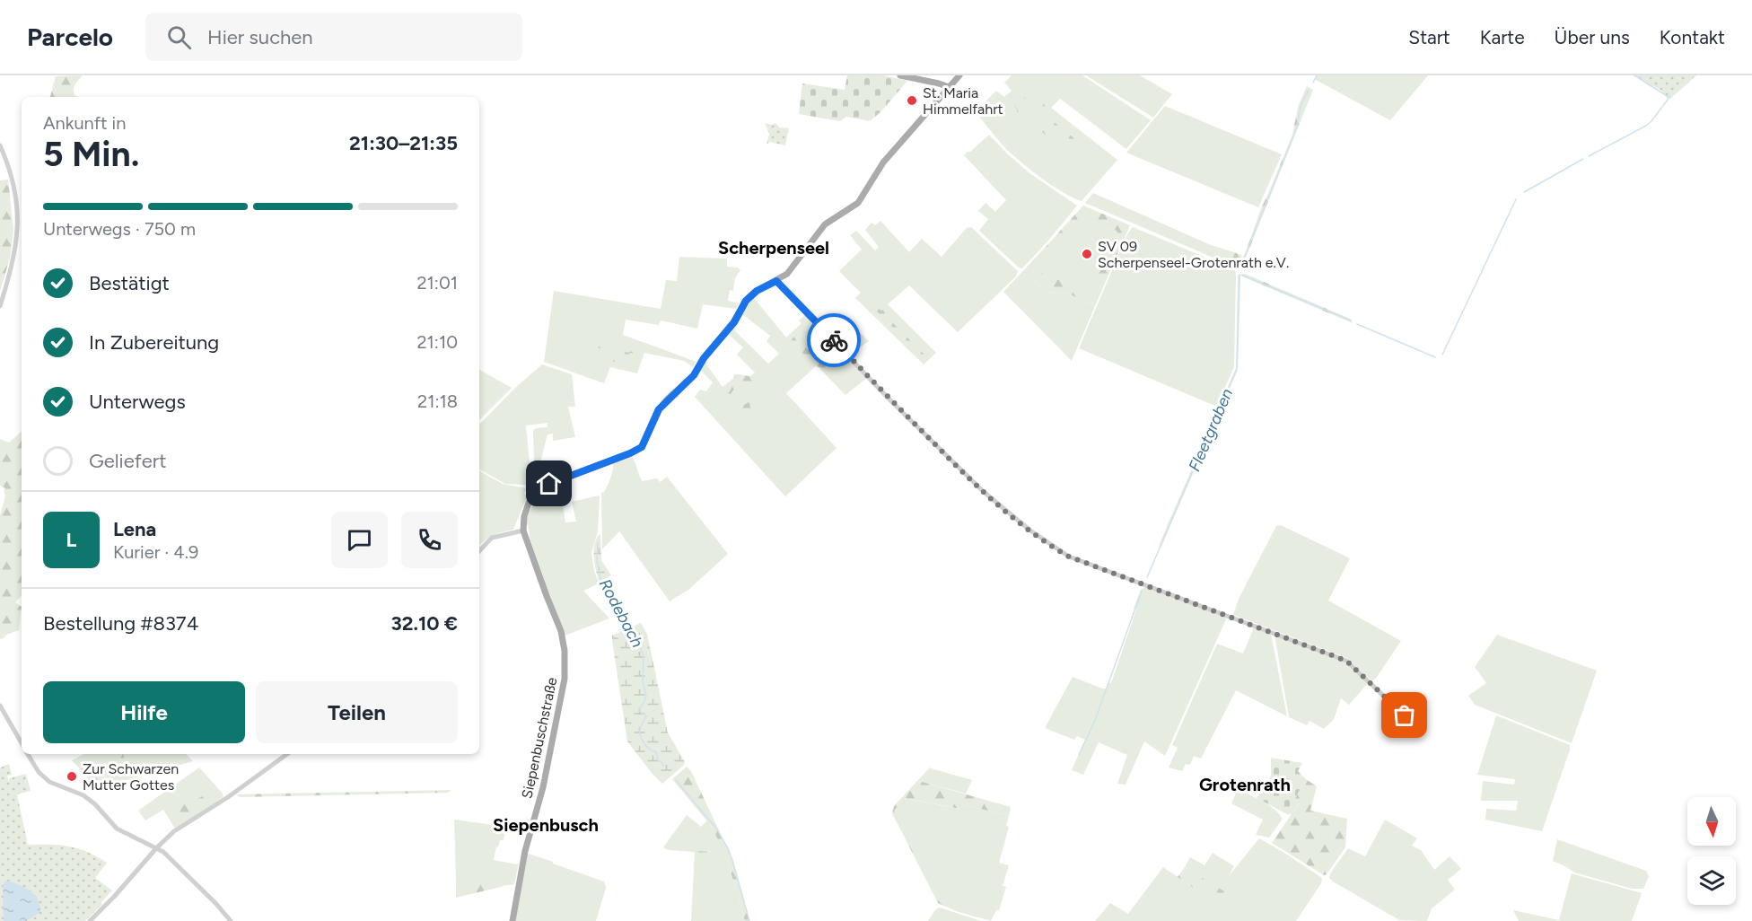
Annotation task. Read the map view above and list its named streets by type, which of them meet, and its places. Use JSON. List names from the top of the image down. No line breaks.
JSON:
{"streets":{"main road":["Siepenbuschstraße"]},"districts":["Scherpenseel","Grotenrath","Siepenbusch"],"water":["Fleetgraben","Rodebach"],"places":["St. Maria Himmelfahrt","SV 09 Scherpenseel-Grotenrath e.V.","Zur Schwarzen Mutter Gottes"],"north":"bottom","page":{"header":"Parcelo","search":"Hier suchen","nav":["Start","Karte","Über uns","Kontakt"],"heading":["5 Min.","Ankunft in","21:30–21:35"],"panel":["Lena","Kurier · 4.9","Bestellung #8374","32.10 €"],"bar":"Unterwegs · 750 m","list":[["Bestätigt","21:01"],["In Zubereitung","21:10"],["Unterwegs","21:18"],"Geliefert"],"round":"L","buttons":["Hilfe","Teilen"]}}
